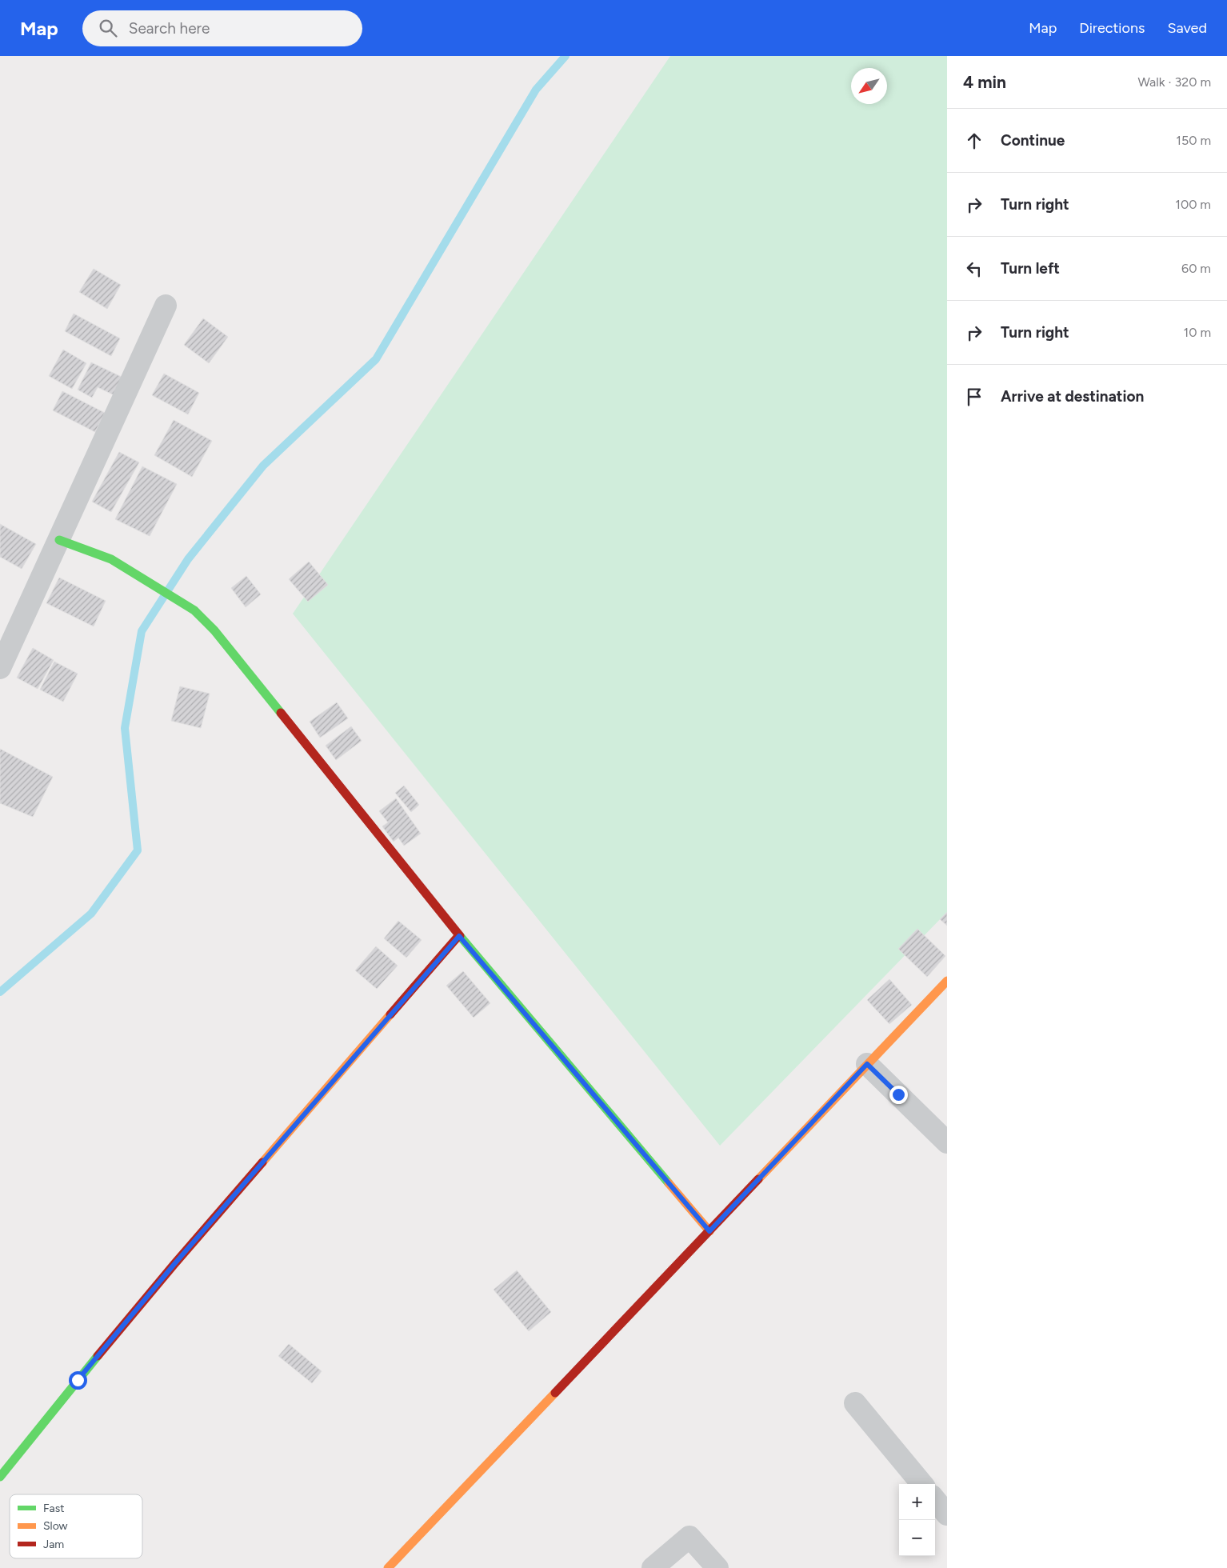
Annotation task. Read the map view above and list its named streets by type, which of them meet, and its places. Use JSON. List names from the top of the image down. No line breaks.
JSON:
{"legend":["Fast","Slow","Jam"],"north":"bottom left","page":{"header":"Map","search":"Search here","nav":["Map","Directions","Saved"],"heading":["4 min","Walk · 320 m"],"list":[["Continue","150 m"],["Turn right","100 m"],["Turn left","60 m"],["Turn right","10 m"],"Arrive at destination"],"map_buttons":["+","−"]}}
